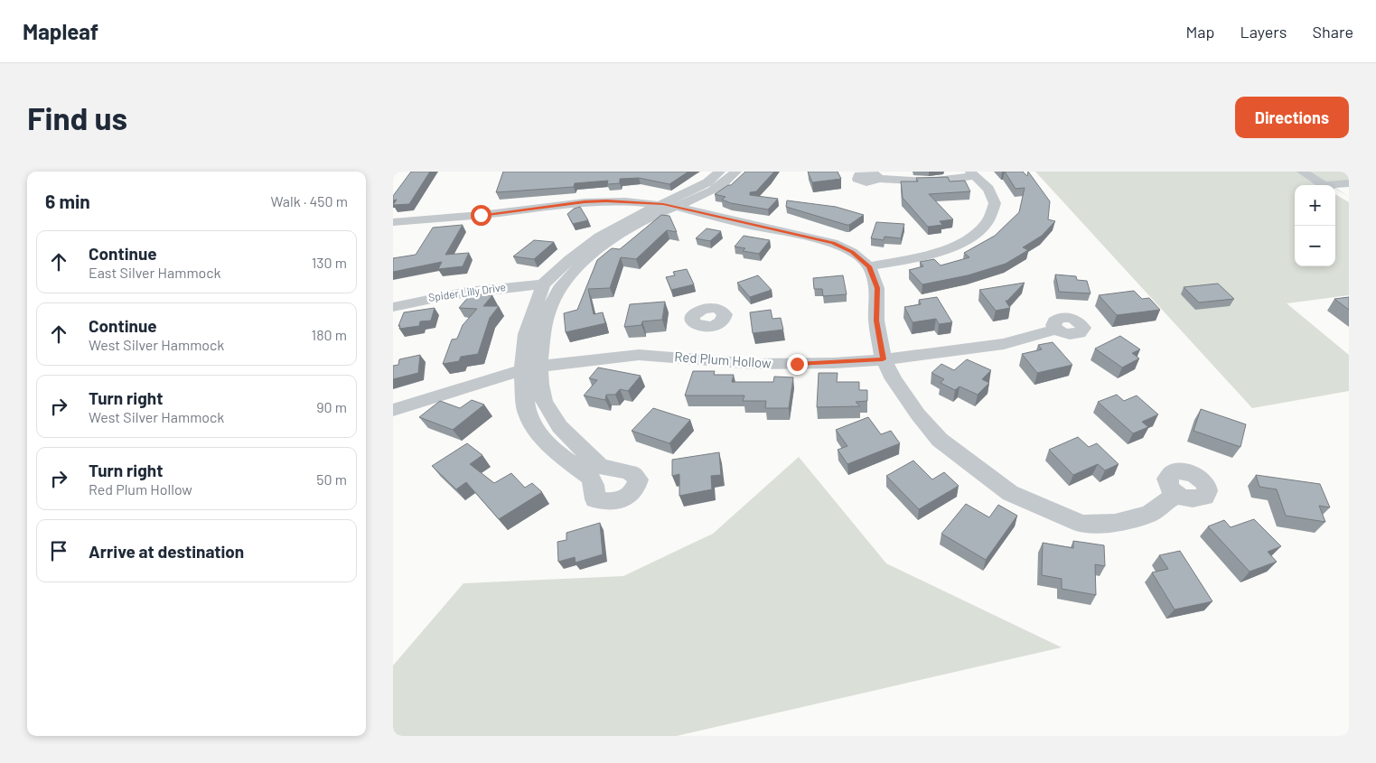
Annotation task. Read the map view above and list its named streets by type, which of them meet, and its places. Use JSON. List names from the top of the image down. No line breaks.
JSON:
{"streets":{"street":["Spider Lilly Drive","Red Plum Hollow"]},"page":{"header":"Mapleaf","nav":["Map","Layers","Share"],"buttons":"Directions","title":"Find us","heading":["6 min","Walk · 450 m"],"map_buttons":["+","−"],"list":[["Continue","East Silver Hammock","130 m"],["Continue","West Silver Hammock","180 m"],["Turn right","West Silver Hammock","90 m"],["Turn right","Red Plum Hollow","50 m"],"Arrive at destination"]}}
